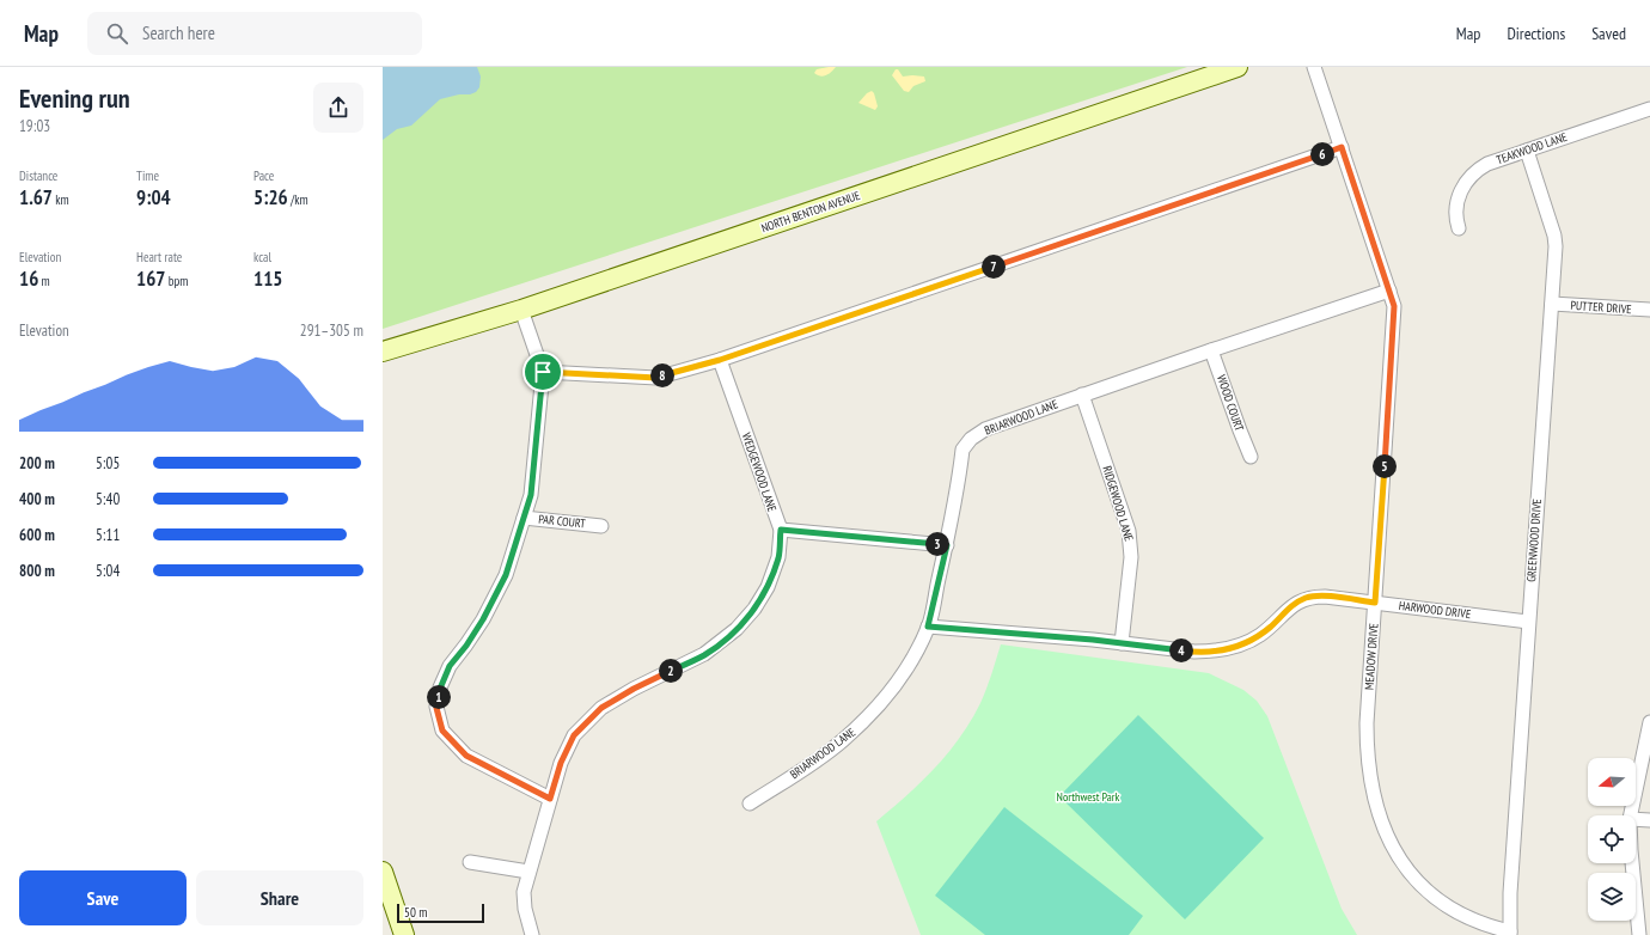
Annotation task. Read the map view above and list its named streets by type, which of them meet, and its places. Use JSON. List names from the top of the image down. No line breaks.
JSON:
{"streets":{"main road":["NORTH BENTON AVENUE"],"street":["TEAKWOOD LANE","PUTTER DRIVE","WOOD COURT","BRIARWOOD LANE","WEDGEWOOD LANE","RIDGEWOOD LANE","PAR COURT","GREENWOOD DRIVE","HARWOOD DRIVE","MEADOW DRIVE"]},"crossings":[["TEAKWOOD LANE","GREENWOOD DRIVE"],["PUTTER DRIVE","GREENWOOD DRIVE"],["WOOD COURT","BRIARWOOD LANE"],["BRIARWOOD LANE","RIDGEWOOD LANE"],["BRIARWOOD LANE","HARWOOD DRIVE"],["BRIARWOOD LANE","MEADOW DRIVE"],["RIDGEWOOD LANE","HARWOOD DRIVE"],["GREENWOOD DRIVE","HARWOOD DRIVE"],["GREENWOOD DRIVE","MEADOW DRIVE"],["HARWOOD DRIVE","MEADOW DRIVE"]],"parks":["Northwest Park"],"scale_bar":"50 m","north":"left","page":{"header":"Map","search":"Search here","nav":["Map","Directions","Saved"],"heading":["Evening run","19:03"],"pins":["6","7","8","5","3","4","2","1"],"stats":[["Distance","1.67 km"],["Time","9:04"],["Pace","5:26 /km"],["Elevation","16 m"],["Heart rate","167 bpm"],["kcal","115"]],"chart":["Elevation","291–305 m"],"list":[{"name":"200 m","note":"5:05"},{"name":"400 m","note":"5:40"},{"name":"600 m","note":"5:11"},{"name":"800 m","note":"5:04"}],"buttons":["Save","Share"],"scale":"50 m"}}
